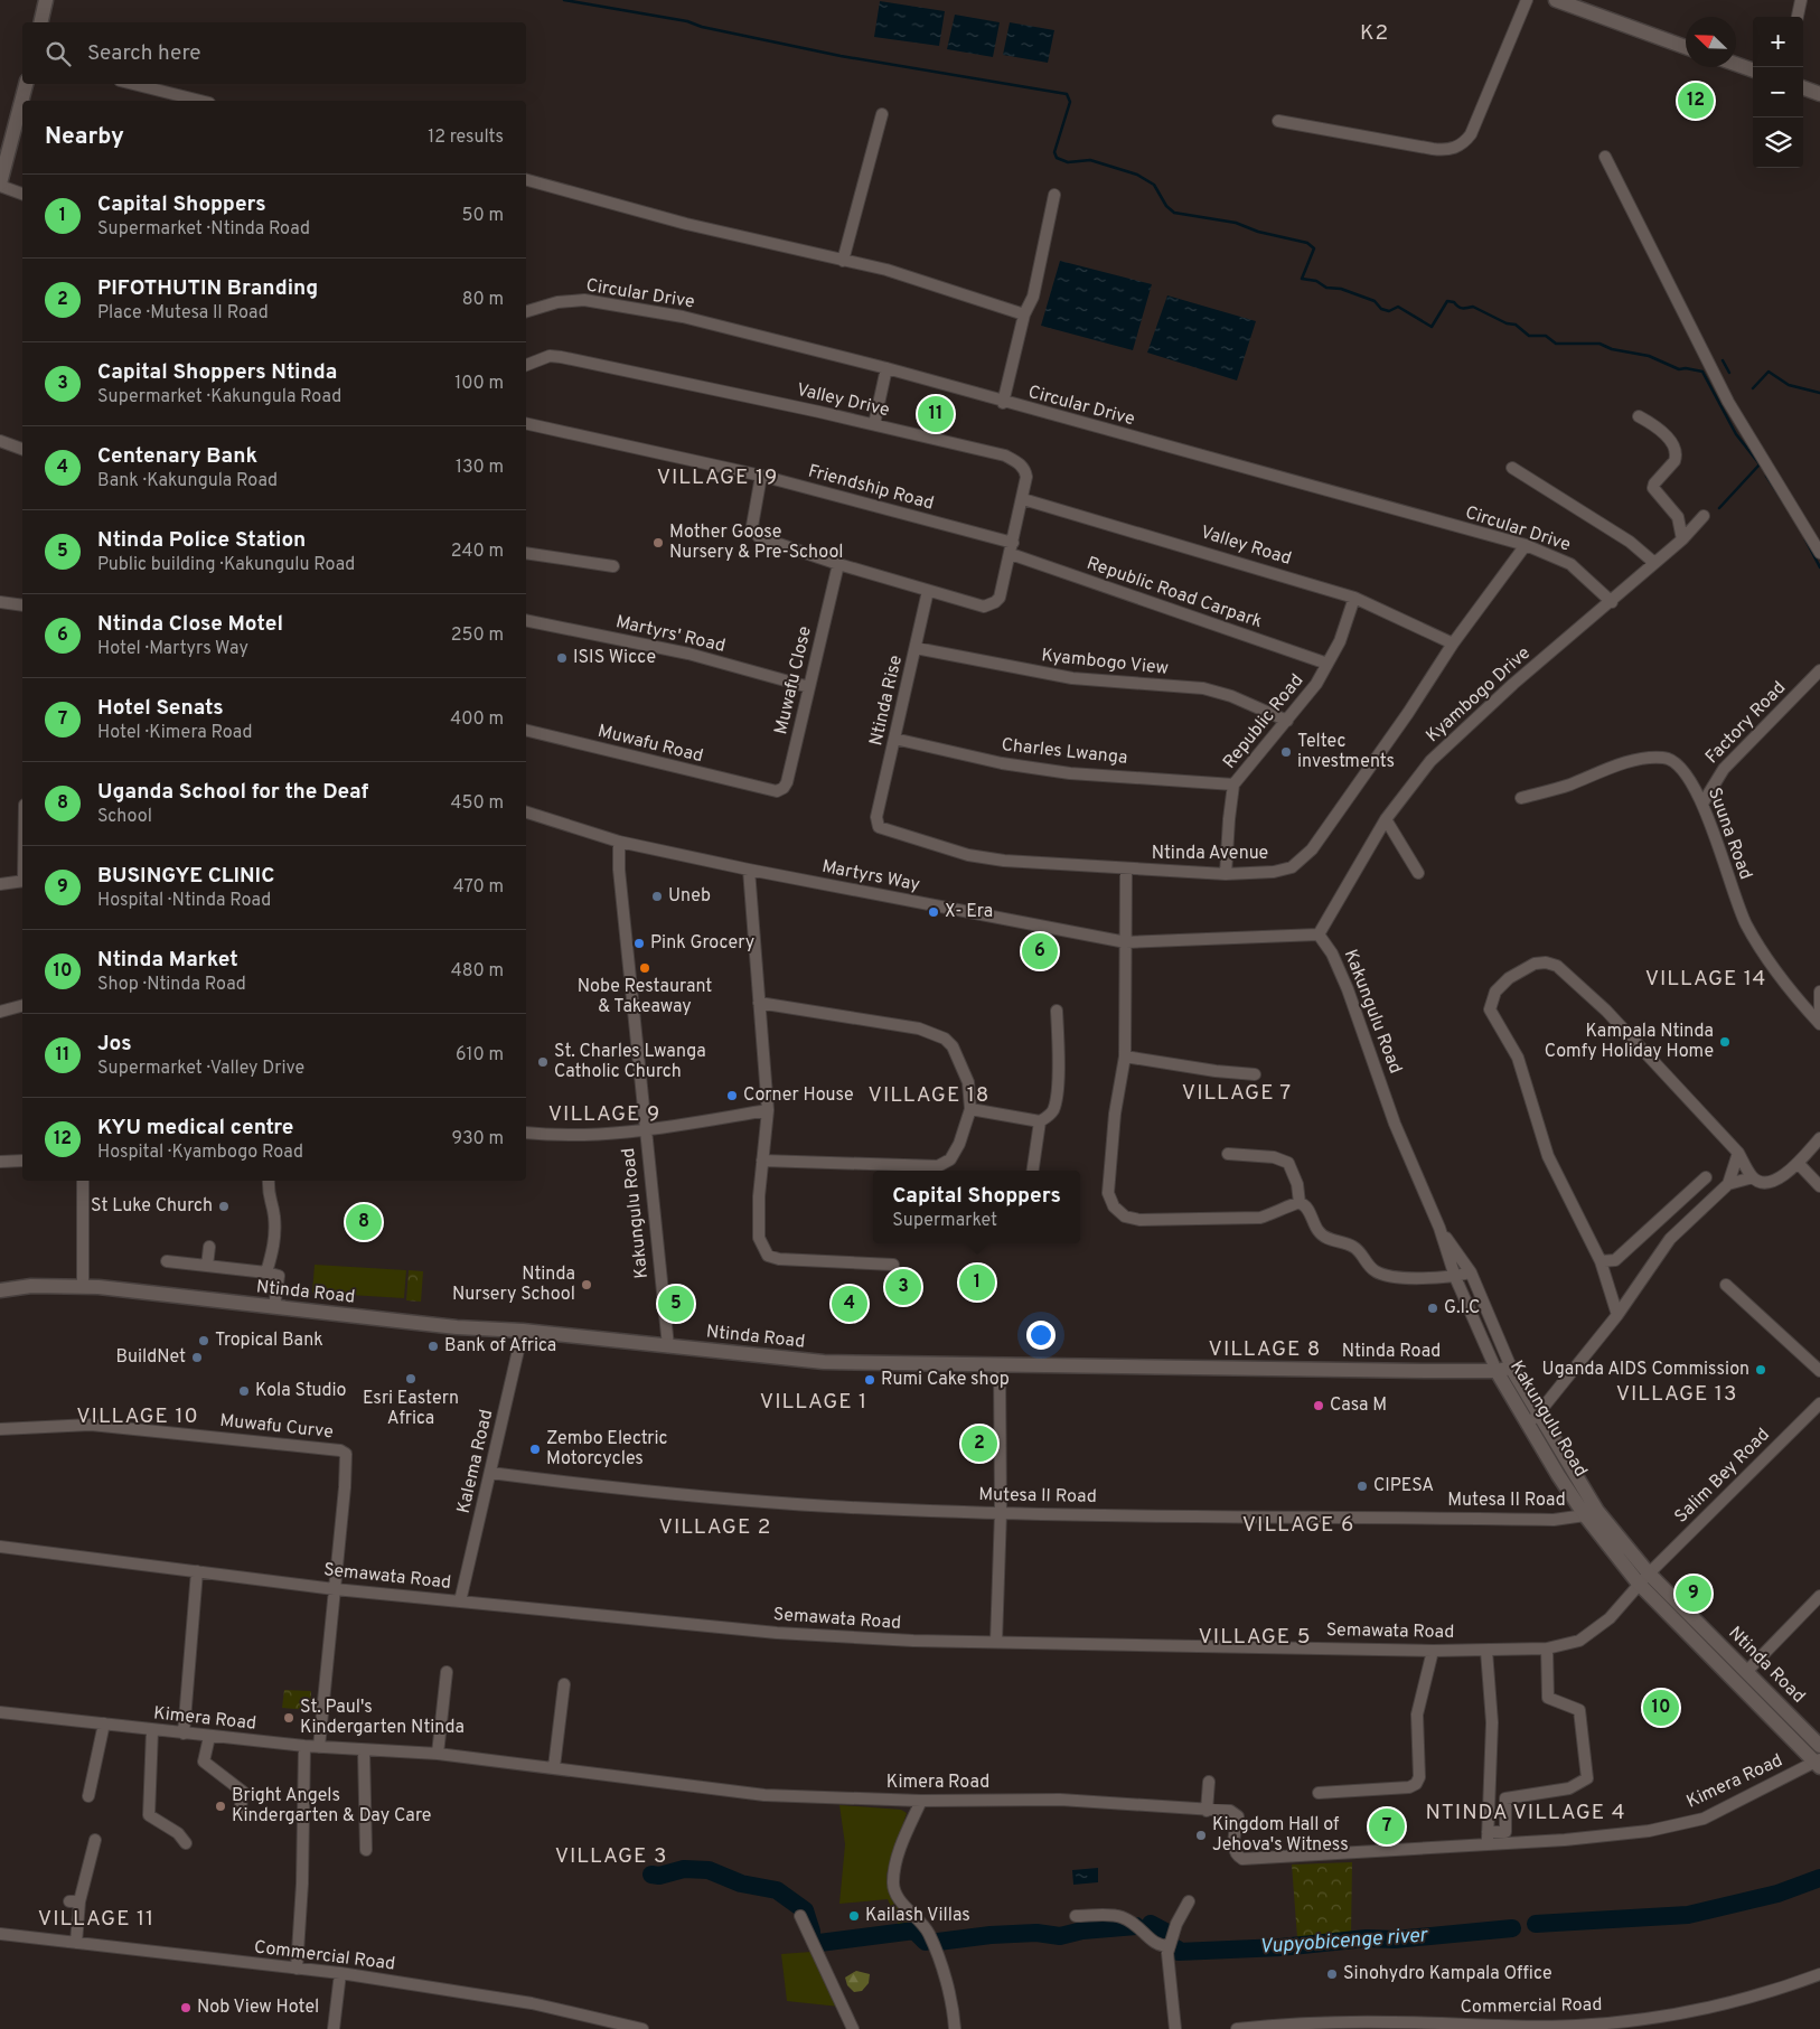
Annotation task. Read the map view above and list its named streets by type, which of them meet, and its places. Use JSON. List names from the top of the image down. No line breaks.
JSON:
{"streets":{"main road":["Kakungulu Road","Ntinda Road"],"street":["Circular Drive","Valley Drive","Friendship Road","Valley Road","Republic Road Carpark","Martyrs' Road","Kyambogo View","Muwafu Close","Kyambogo Drive","Ntinda Rise","Republic Road","Factory Road","Muwafu Road","Charles Lwanga","Suuna Road","Ntinda Avenue","Martyrs Way","Muwafu Curve","Kalema Road","Salim Bey Road","Mutesa II Road","Semawata Road","Kimera Road","Commercial Road"]},"crossings":[["Circular Drive","Kyambogo Drive"],["Circular Drive","Ntinda Avenue"],["Valley Drive","Friendship Road"],["Valley Drive","Valley Road"],["Valley Drive","Republic Road Carpark"],["Valley Drive","Muwafu Close"],["Valley Drive","Ntinda Rise"],["Friendship Road","Republic Road Carpark"],["Valley Road","Republic Road"],["Valley Road","Ntinda Avenue"],["Republic Road Carpark","Republic Road"],["Martyrs' Road","Muwafu Close"],["Kyambogo View","Ntinda Rise"],["Kyambogo View","Republic Road"],["Muwafu Close","Muwafu Road"],["Kyambogo Drive","Martyrs Way"],["Kyambogo Drive","Kakungulu Road"],["Ntinda Rise","Charles Lwanga"],["Ntinda Rise","Ntinda Avenue"],["Republic Road","Charles Lwanga"],["Republic Road","Ntinda Avenue"],["Factory Road","Suuna Road"],["Martyrs Way","Kakungulu Road"],["Kakungulu Road","Ntinda Road"],["Kakungulu Road","Mutesa II Road"],["Ntinda Road","Kalema Road"],["Ntinda Road","Salim Bey Road"],["Ntinda Road","Mutesa II Road"],["Ntinda Road","Semawata Road"],["Ntinda Road","Kimera Road"],["Muwafu Curve","Semawata Road"],["Kalema Road","Mutesa II Road"],["Kalema Road","Semawata Road"],["Salim Bey Road","Semawata Road"]],"districts":["K2","VILLAGE 19","VILLAGE 14","VILLAGE 7","VILLAGE 18","VILLAGE 9","VILLAGE 8","VILLAGE 13","VILLAGE 1","VILLAGE 10","VILLAGE 6","VILLAGE 2","VILLAGE 5","NTINDA VILLAGE 4","VILLAGE 3","VILLAGE 11"],"water":["Vupyobicenge river"],"places":["Mother Goose Nursery & Pre-School","ISIS Wicce","Teltec investments","Uneb","X- Era","Pink Grocery","Nobe Restaurant & Takeaway","Kampala Ntinda Comfy Holiday Home","St. Charles Lwanga Catholic Church","Corner House","St Luke Church","Ntinda Nursery School","G.I.C","Tropical Bank","Bank of Africa","BuildNet","Uganda AIDS Commission","Esri Eastern Africa","Rumi Cake shop","Kola Studio","Casa M","Zembo Electric Motorcycles","CIPESA","St. Paul's Kindergarten Ntinda","Bright Angels Kindergarten & Day Care","Kingdom Hall of Jehova's Witness","Kailash Villas","Sinohydro Kampala Office","Nob View Hotel"],"north":"top left","page":{"map_buttons":["+","−"],"search":"Search here","pins":["12","11","6","8","1","3","4","5","2","9","10","7"],"heading":["Nearby","12 results"],"list":[{"mark":"1","name":"Capital Shoppers","note":"Supermarket · Ntinda Road","value":"50 m"},{"mark":"2","name":"PIFOTHUTIN Branding","note":"Place · Mutesa II Road","value":"80 m"},{"mark":"3","name":"Capital Shoppers Ntinda","note":"Supermarket · Kakungula Road","value":"100 m"},{"mark":"4","name":"Centenary Bank","note":"Bank · Kakungula Road","value":"130 m"},{"mark":"5","name":"Ntinda Police Station","note":"Public building · Kakungulu Road","value":"240 m"},{"mark":"6","name":"Ntinda Close Motel","note":"Hotel · Martyrs Way","value":"250 m"},{"mark":"7","name":"Hotel Senats","note":"Hotel · Kimera Road","value":"400 m"},{"mark":"8","name":"Uganda School for the Deaf","note":"School","value":"450 m"},{"mark":"9","name":"BUSINGYE CLINIC","note":"Hospital · Ntinda Road","value":"470 m"},{"mark":"10","name":"Ntinda Market","note":"Shop · Ntinda Road","value":"480 m"},{"mark":"11","name":"Jos","note":"Supermarket · Valley Drive","value":"610 m"},{"mark":"12","name":"KYU medical centre","note":"Hospital · Kyambogo Road","value":"930 m"}],"popup":["Capital Shoppers","Supermarket"]}}
